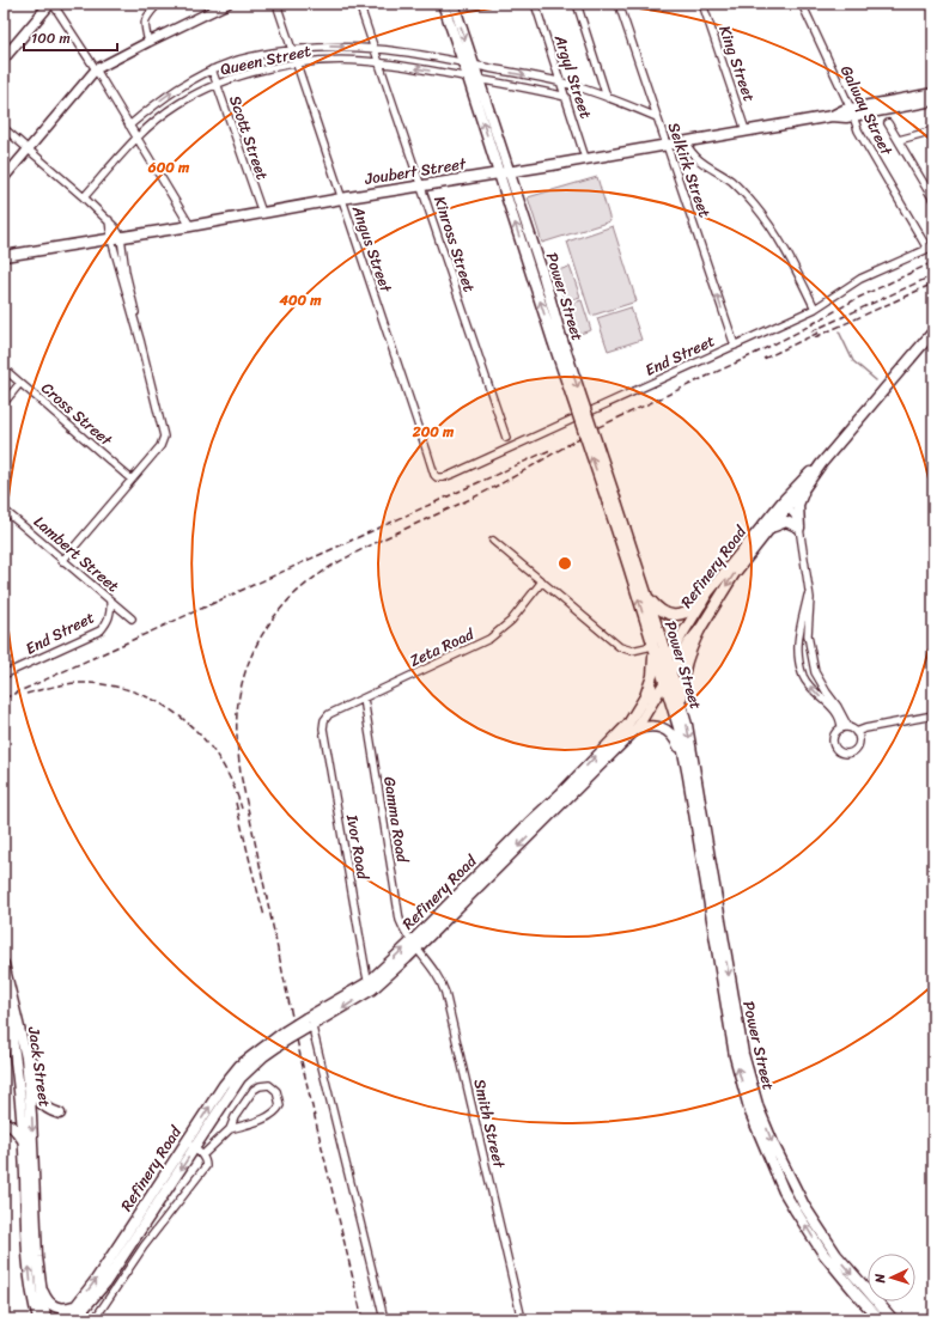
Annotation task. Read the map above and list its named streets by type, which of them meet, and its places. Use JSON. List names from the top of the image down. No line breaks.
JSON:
{"streets":{"main road":["Joubert Street","Power Street","Refinery Road","Jack Street"],"street":["Queen Street","King Street","Argyl Street","Galway Street","Scott Street","Selkirk Street","Kinross Street","Angus Street","End Street","Cross Street","Lambert Street","Zeta Road","Gamma Road","Ivor Road","Smith Street"]},"crossings":[["Queen Street","Argyl Street"],["Queen Street","Scott Street"],["Queen Street","Selkirk Street"],["Queen Street","Kinross Street"],["Queen Street","Angus Street"],["Queen Street","Power Street"],["King Street","Joubert Street"],["Argyl Street","Joubert Street"],["Galway Street","Joubert Street"],["Galway Street","End Street"],["Scott Street","Joubert Street"],["Selkirk Street","Joubert Street"],["Selkirk Street","End Street"],["Joubert Street","Kinross Street"],["Joubert Street","Angus Street"],["Joubert Street","Power Street"],["Angus Street","End Street"],["Power Street","Refinery Road"],["End Street","Lambert Street"],["Refinery Road","Gamma Road"],["Refinery Road","Ivor Road"],["Refinery Road","Smith Street"],["Zeta Road","Gamma Road"],["Zeta Road","Ivor Road"],["Gamma Road","Smith Street"]],"scale_bar":"100 m","north":"left","rings":["600 m","400 m","200 m"]}
